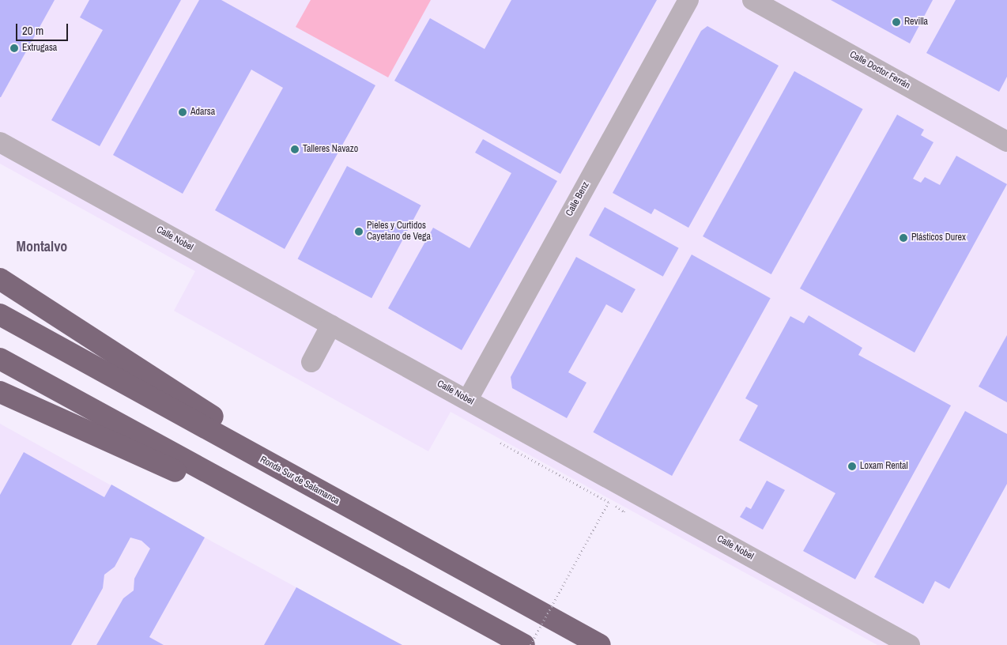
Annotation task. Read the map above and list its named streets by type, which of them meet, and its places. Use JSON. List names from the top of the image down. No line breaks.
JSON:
{"streets":{"highway":["Ronda Sur de Salamanca"],"street":["Calle Doctor Ferrán","Calle Benz","Calle Nobel"]},"crossings":[["Calle Benz","Calle Nobel"]],"districts":["Montalvo"],"places":["Revilla","Extrugasa","Adarsa","Talleres Navazo","Pieles y Curtidos Cayetano de Vega","Plásticos Durex","Loxam Rental"],"scale_bar":"20 m"}
